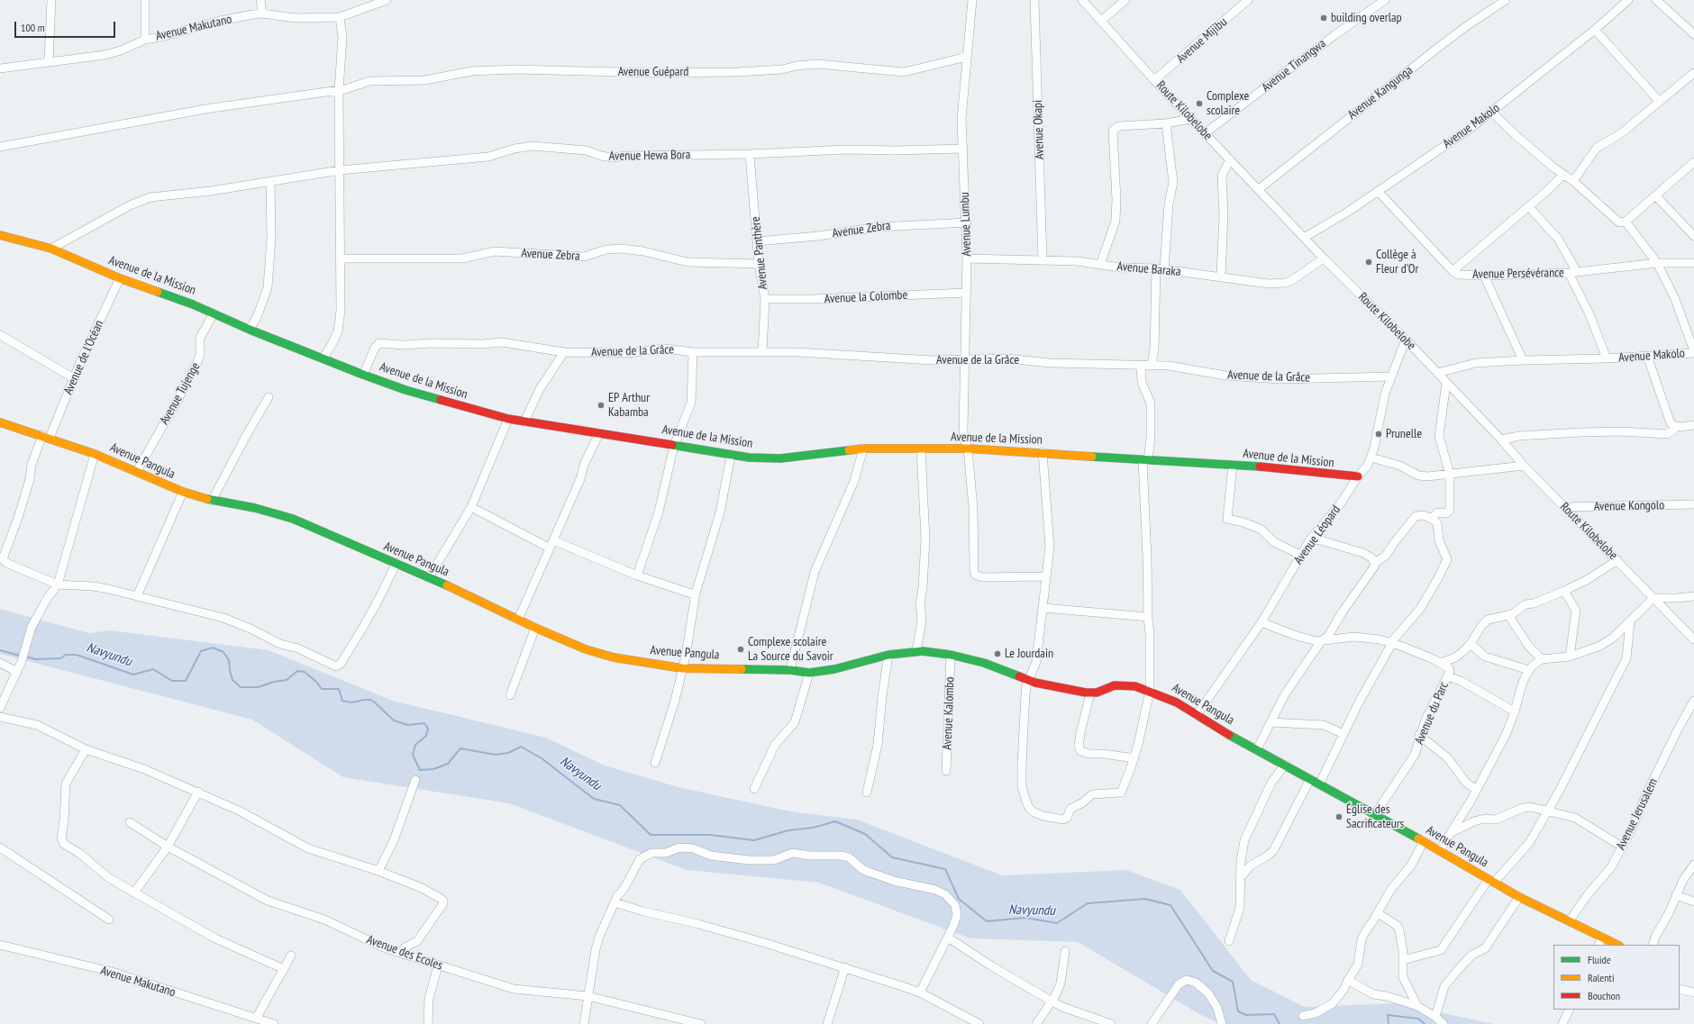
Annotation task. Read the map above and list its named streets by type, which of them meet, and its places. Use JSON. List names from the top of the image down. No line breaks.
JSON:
{"streets":{"street":["Avenue Makutano","Avenue Mijibu","Avenue Tinangwa","Avenue Guépard","Avenue Kangunga","Route Kilobelobe","Avenue Makolo","Avenue Okapi","Avenue Hewa Bora","Avenue Lumbu","Avenue Zebra","Avenue Panthère","Avenue Baraka","Avenue Persévérance","Avenue de la Mission","Avenue la Colombe","Avenue de la Grâce","Avenue de l'Océan","Avenue Tujenge","Avenue Pangula","Avenue Kongolo","Avenue Léopard","Avenue Kalombo","Avenue du Parc","Avenue Jerusalem","Avenue des Ecoles"]},"crossings":[["Avenue Mijibu","Route Kilobelobe"],["Avenue Tinangwa","Route Kilobelobe"],["Avenue Guépard","Avenue Lumbu"],["Avenue Kangunga","Route Kilobelobe"],["Route Kilobelobe","Avenue Makolo"],["Route Kilobelobe","Avenue Baraka"],["Route Kilobelobe","Avenue Kongolo"],["Route Kilobelobe","Avenue Léopard"],["Avenue Okapi","Avenue Baraka"],["Avenue Hewa Bora","Avenue Lumbu"],["Avenue Hewa Bora","Avenue Panthère"],["Avenue Hewa Bora","Avenue de la Mission"],["Avenue Lumbu","Avenue Zebra"],["Avenue Lumbu","Avenue Baraka"],["Avenue Lumbu","Avenue de la Mission"],["Avenue Lumbu","Avenue la Colombe"],["Avenue Lumbu","Avenue de la Grâce"],["Avenue Zebra","Avenue Panthère"],["Avenue Panthère","Avenue la Colombe"],["Avenue Panthère","Avenue de la Grâce"],["Avenue de la Mission","Avenue de la Grâce"],["Avenue de la Mission","Avenue de l'Océan"],["Avenue de la Mission","Avenue Tujenge"],["Avenue de la Mission","Avenue Léopard"],["Avenue de la Grâce","Avenue Léopard"],["Avenue de l'Océan","Avenue Pangula"],["Avenue Tujenge","Avenue Pangula"],["Avenue Pangula","Avenue Léopard"],["Avenue Pangula","Avenue Kalombo"],["Avenue Pangula","Avenue du Parc"],["Avenue Pangula","Avenue Jerusalem"],["Avenue Léopard","Avenue du Parc"]],"water":["Navyundu"],"places":["building overlap","Complexe scolaire","Collège à Fleur d'Or","EP Arthur Kabamba","Prunelle","Complexe scolaire La Source du Savoir","Le Jourdain","Église des Sacrificateurs"],"legend":["Fluide","Ralenti","Bouchon"],"scale_bar":"100 m"}
